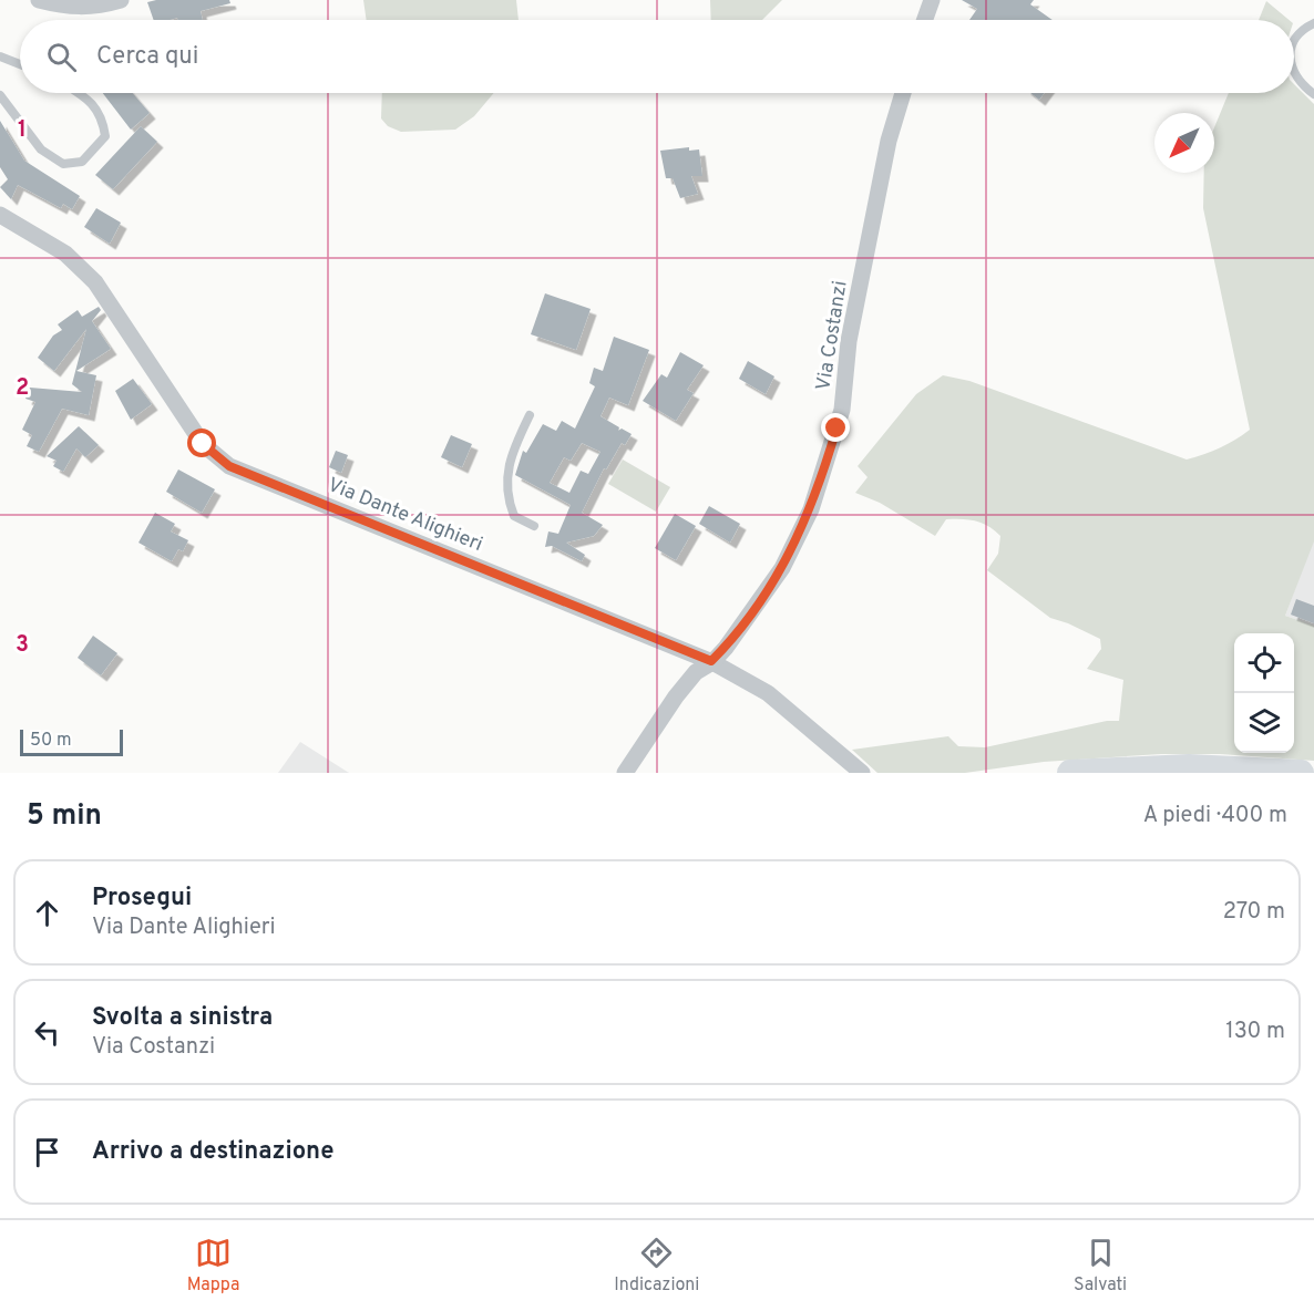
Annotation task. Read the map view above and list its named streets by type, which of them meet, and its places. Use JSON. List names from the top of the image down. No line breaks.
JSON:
{"streets":{"street":["Via Costanzi","Via Dante Alighieri"]},"crossings":[["Via Costanzi","Via Dante Alighieri"]],"scale_bar":"50 m","north":"bottom left","page":{"search":"Cerca qui","scale":"50 m","heading":["5 min","A piedi · 400 m"],"list":[["Prosegui","Via Dante Alighieri","270 m"],["Svolta a sinistra","Via Costanzi","130 m"],"Arrivo a destinazione"],"nav":["Mappa","Indicazioni","Salvati"]},"grid":{"rows":["1","2","3"]}}
